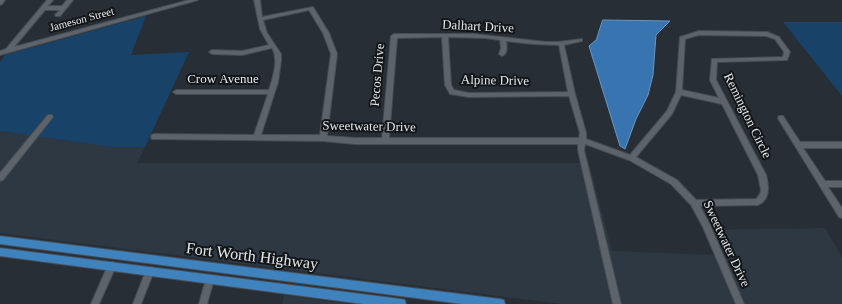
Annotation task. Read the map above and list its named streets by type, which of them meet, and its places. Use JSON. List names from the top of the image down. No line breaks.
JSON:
{"streets":{"main road":["Fort Worth Highway"],"street":["Jameson Street","Dalhart Drive","Pecos Drive","Crow Avenue","Alpine Drive","Remington Circle","Sweetwater Drive"]},"crossings":[["Dalhart Drive","Pecos Drive"],["Dalhart Drive","Alpine Drive"],["Pecos Drive","Sweetwater Drive"],["Remington Circle","Sweetwater Drive"]]}
